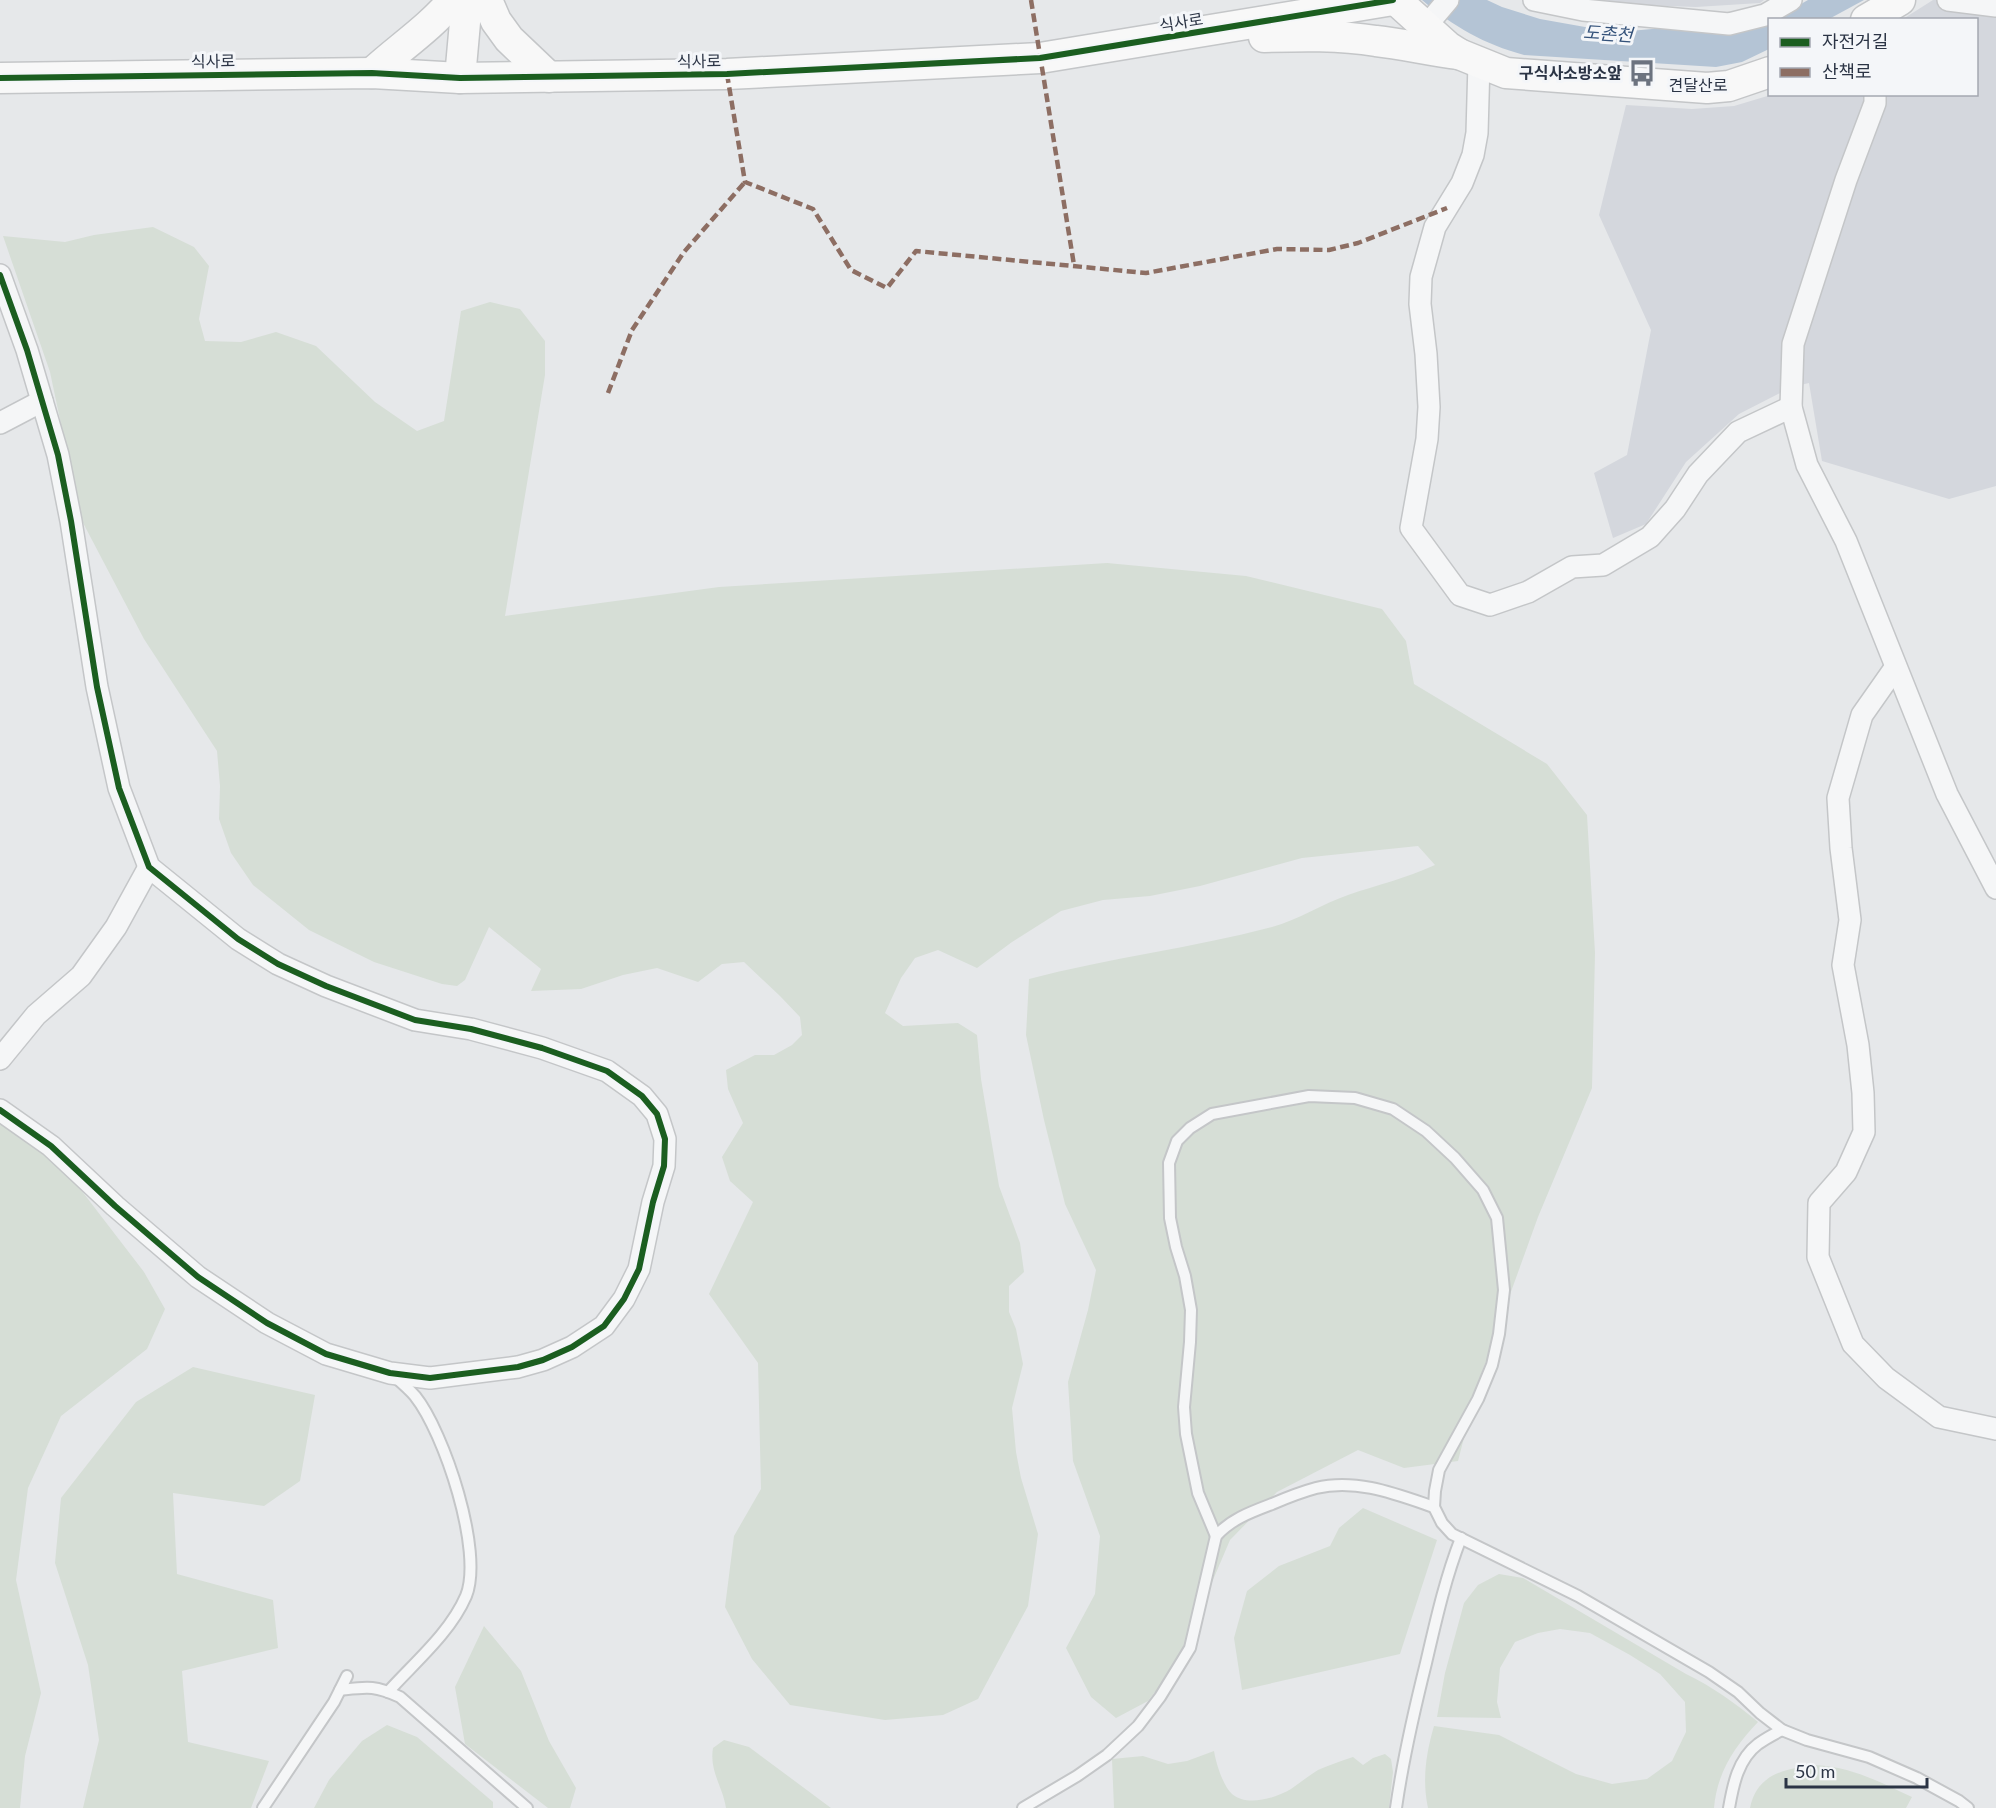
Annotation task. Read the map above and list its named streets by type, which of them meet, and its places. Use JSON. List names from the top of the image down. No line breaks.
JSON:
{"streets":{"street":["식사로","견달산로"]},"crossings":[["식사로","견달산로"]],"water":["도촌천"],"places":{"bus stop":["구식사소방소앞"]},"legend":["자전거길","산책로"],"scale_bar":"50 m"}
